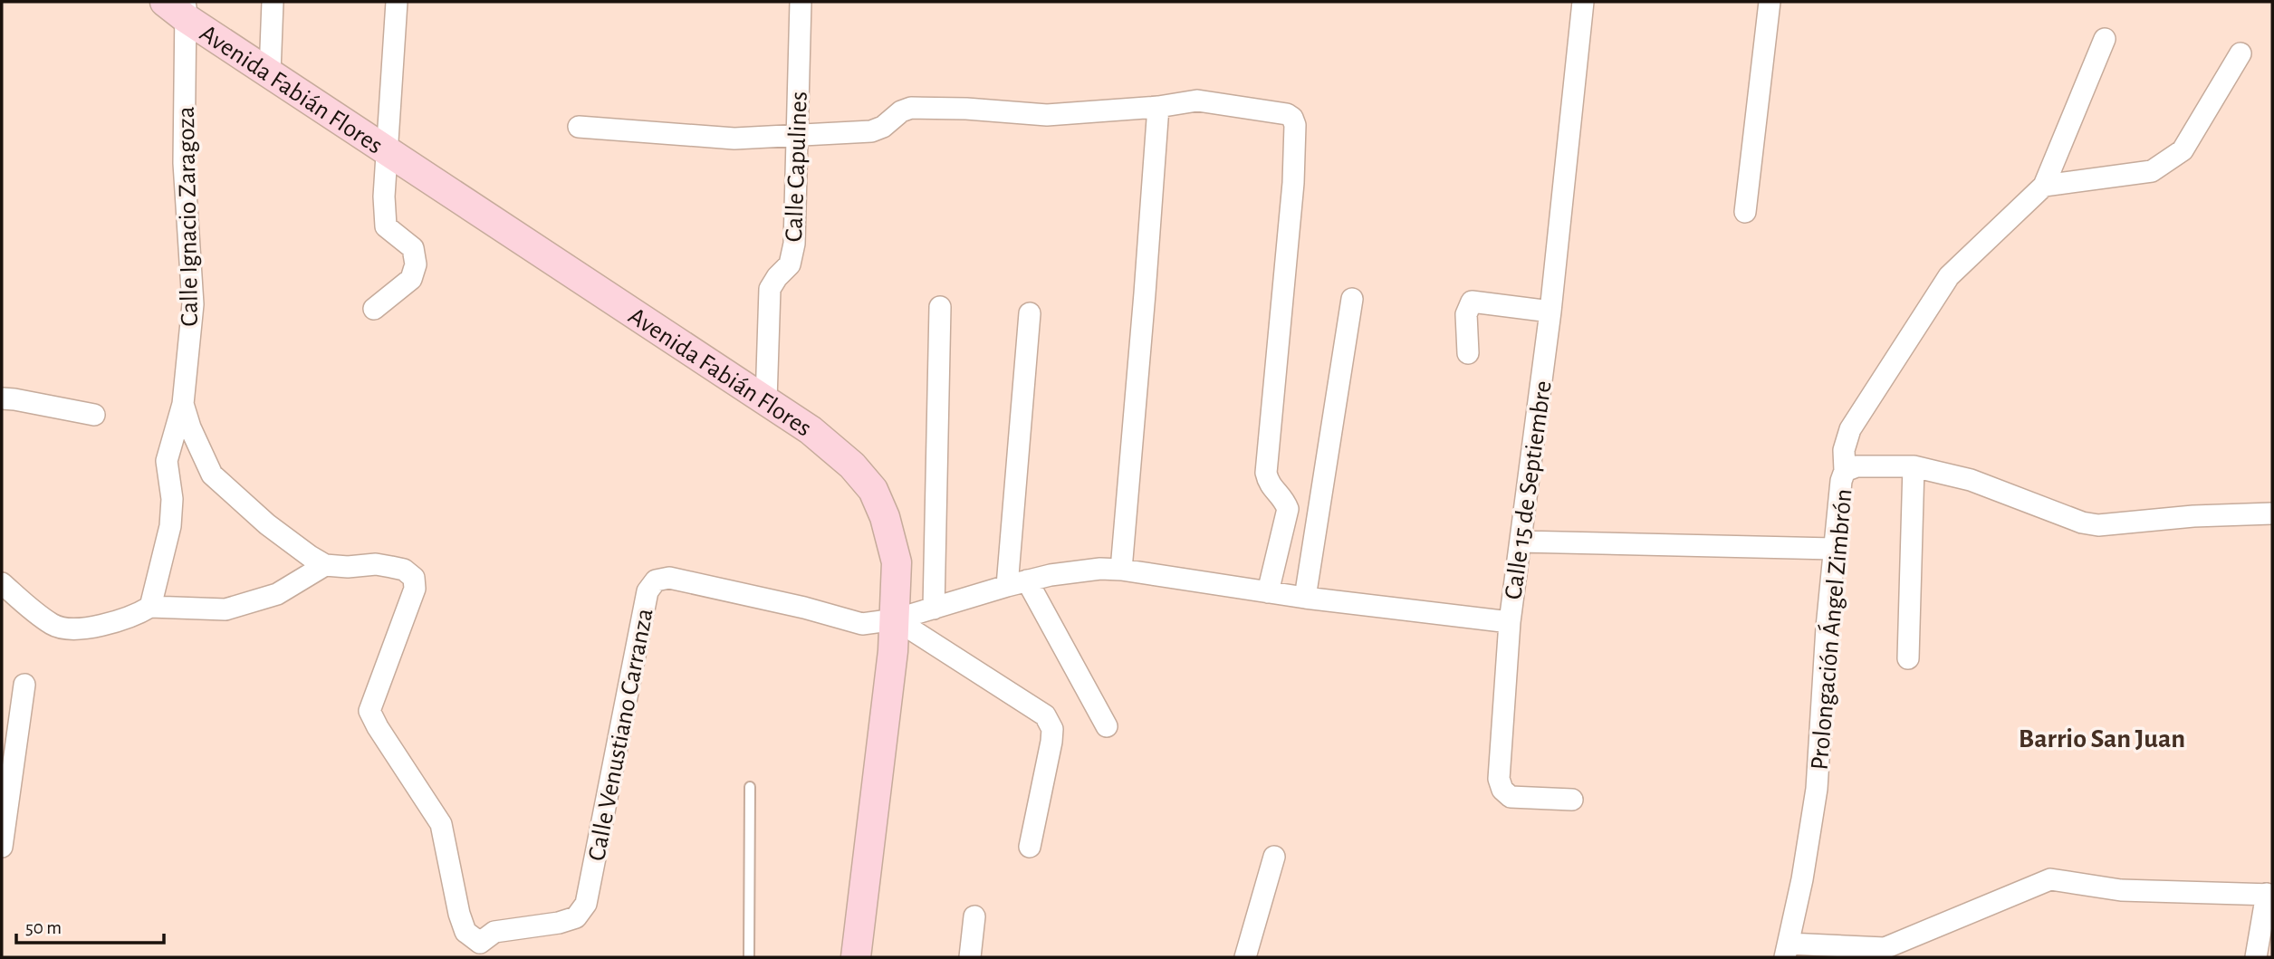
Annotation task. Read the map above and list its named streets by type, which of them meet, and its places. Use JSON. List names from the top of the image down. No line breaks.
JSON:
{"streets":{"main road":["Avenida Fabián Flores"],"street":["Calle Capulines","Calle Ignacio Zaragoza","Calle 15 de Septiembre","Prolongación Ángel Zimbrón","Calle Venustiano Carranza"]},"crossings":[["Avenida Fabián Flores","Calle Capulines"],["Avenida Fabián Flores","Calle Ignacio Zaragoza"],["Avenida Fabián Flores","Calle 15 de Septiembre"],["Avenida Fabián Flores","Calle Venustiano Carranza"],["Calle 15 de Septiembre","Calle Venustiano Carranza"]],"districts":["Barrio San Juan"],"scale_bar":"50 m"}
